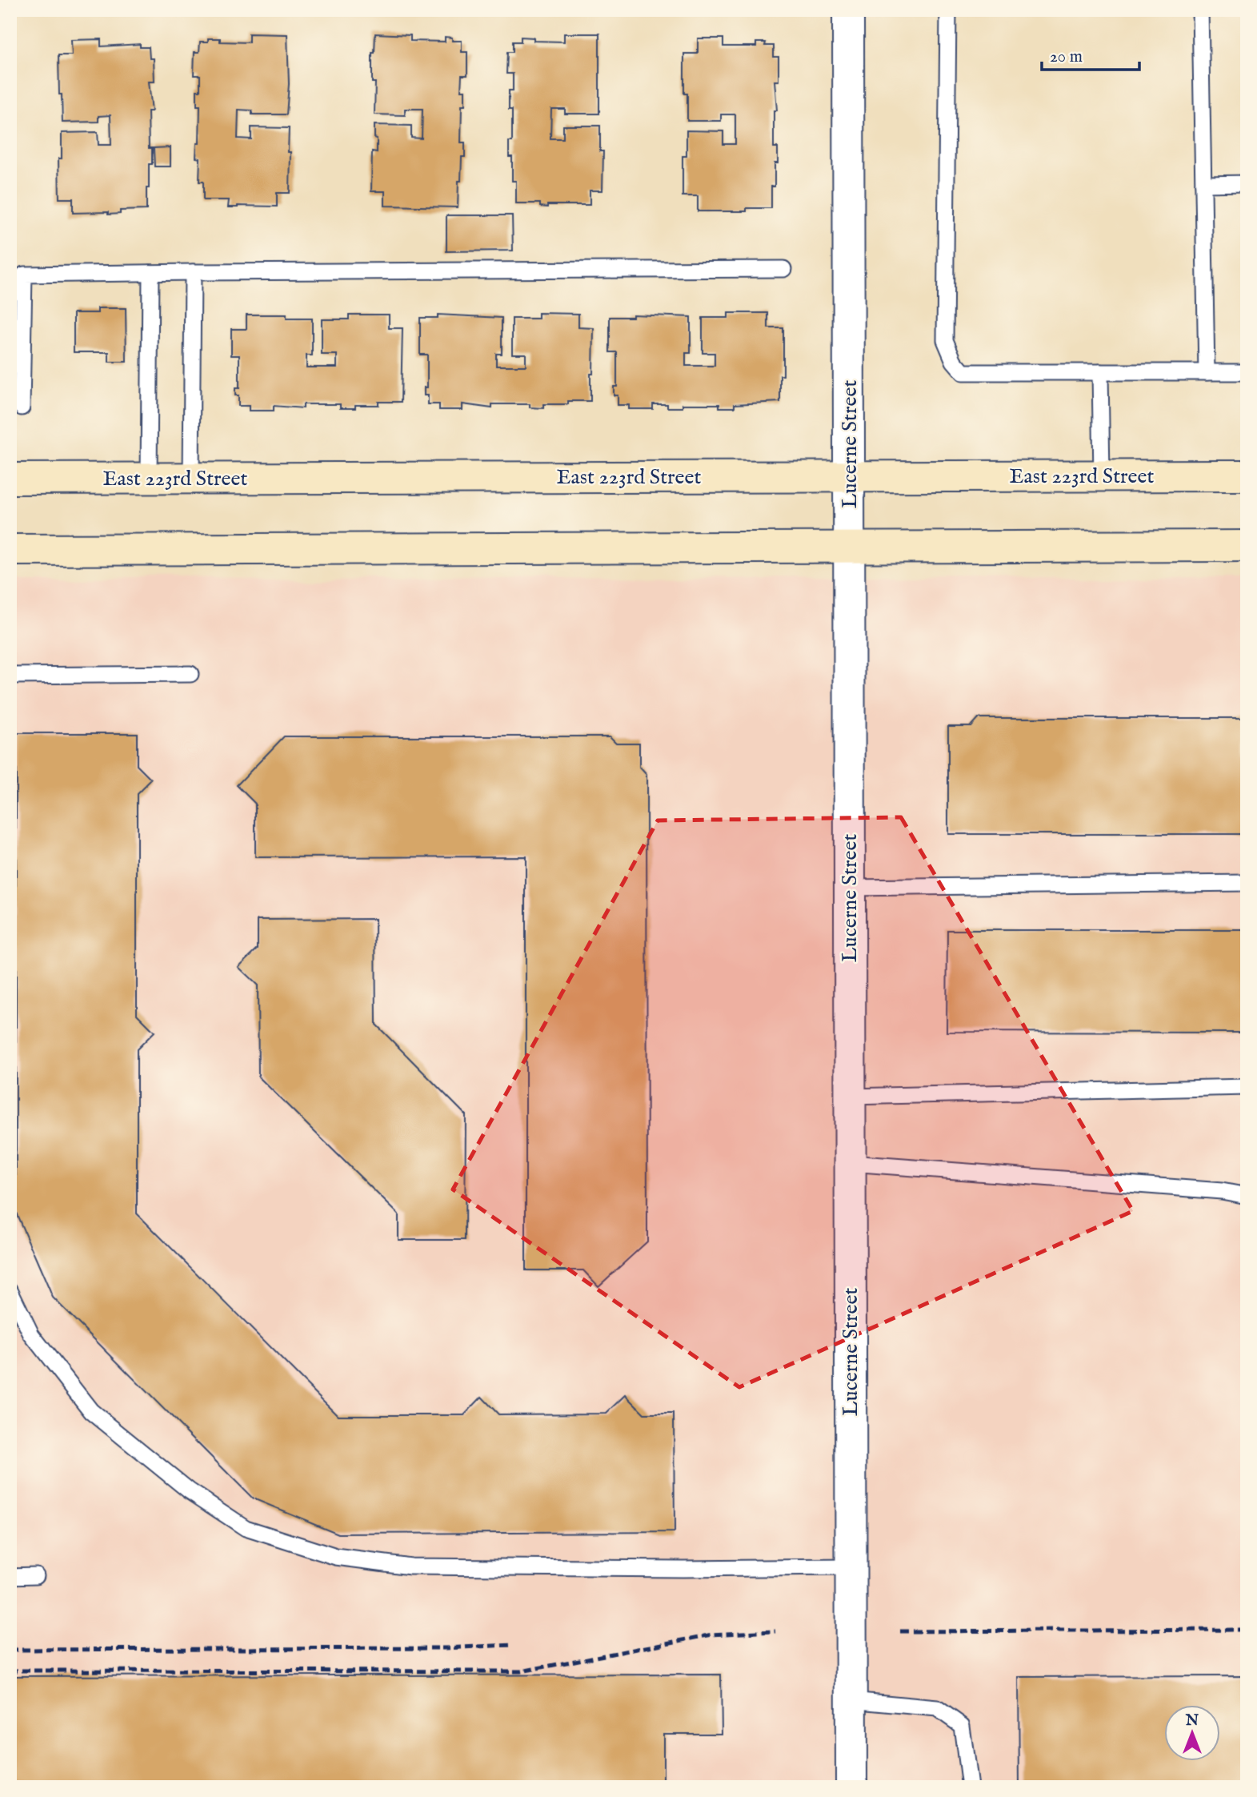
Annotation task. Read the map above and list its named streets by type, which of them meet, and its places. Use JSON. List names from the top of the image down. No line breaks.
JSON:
{"streets":{"main road":["East 223rd Street"],"street":["Lucerne Street"]},"crossings":[["Lucerne Street","East 223rd Street"]],"scale_bar":"20 m","north":"top"}
